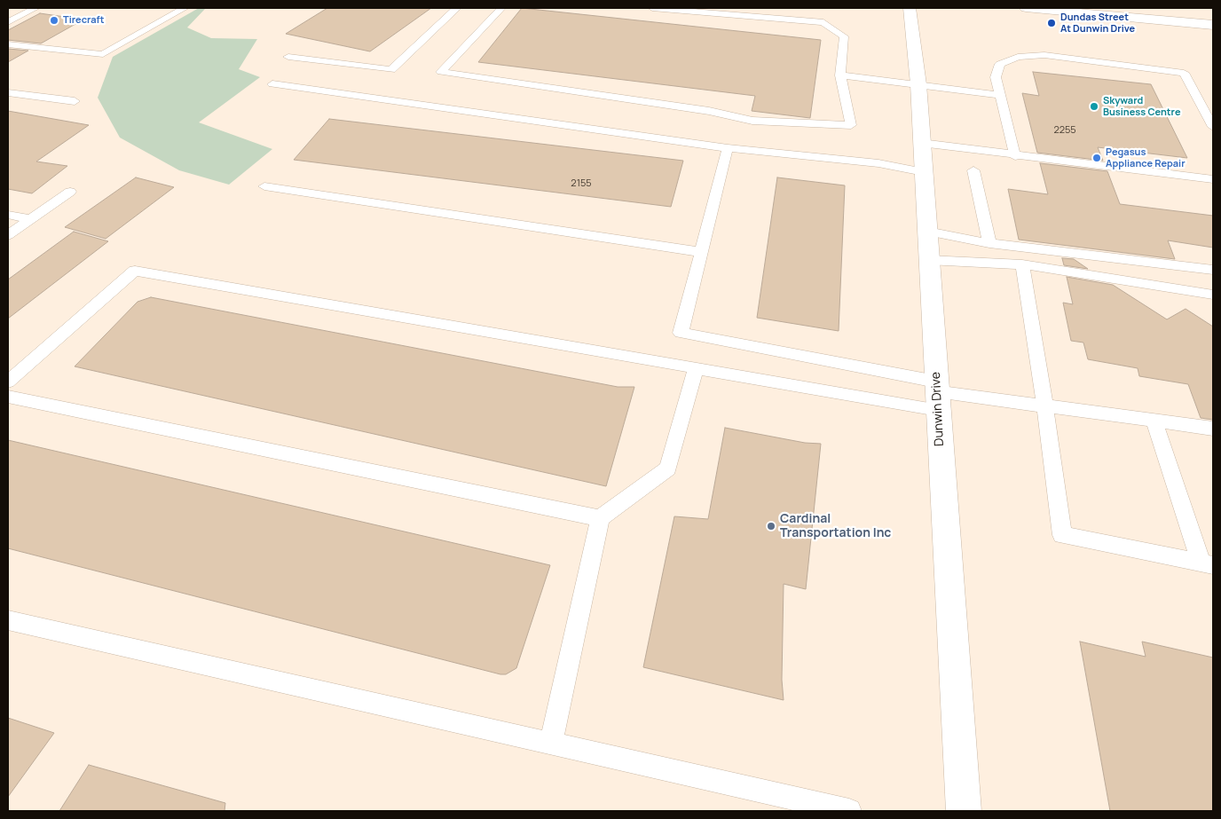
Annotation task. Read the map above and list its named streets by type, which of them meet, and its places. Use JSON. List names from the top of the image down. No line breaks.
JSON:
{"streets":{"street":["Dunwin Drive"]},"places":["Tirecraft","Dundas Street At Dunwin Drive","Skyward Business Centre","Pegasus Appliance Repair","Cardinal Transportation Inc"],"house_numbers":["2255","2155"]}
